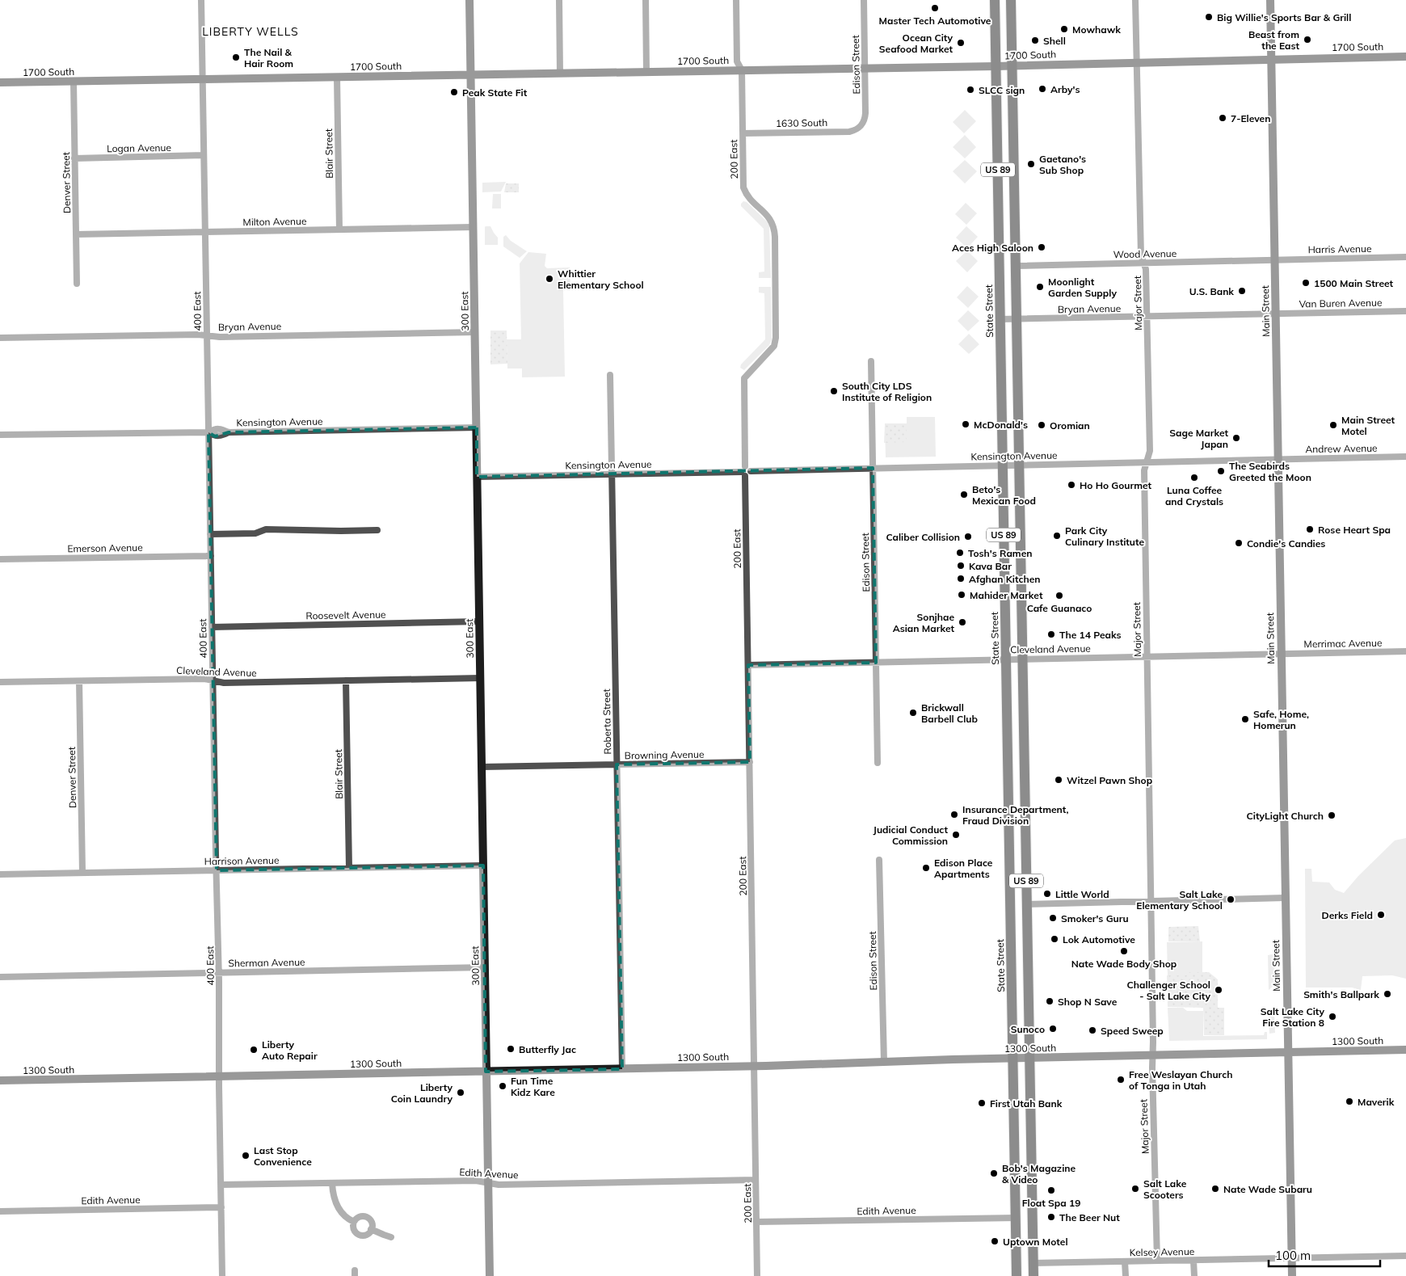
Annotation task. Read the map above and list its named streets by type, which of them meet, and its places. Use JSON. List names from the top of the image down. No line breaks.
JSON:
{"streets":{"main road":["US 89","State Street"],"street":["1700 South","Edison Street","1630 South","Logan Avenue","Blair Street","200 East","Denver Street","Milton Avenue","Harris Avenue","Wood Avenue","Major Street","Van Buren Avenue","Bryan Avenue","400 East","300 East","Main Street","Kensington Avenue","Andrew Avenue","Emerson Avenue","Roosevelt Avenue","Merrimac Avenue","Cleveland Avenue","Roberta Street","Browning Avenue","Harrison Avenue","Sherman Avenue","1300 South","Edith Avenue","Kelsey Avenue"]},"crossings":[["1700 South","Edison Street"],["1700 South","Blair Street"],["1700 South","200 East"],["1700 South","US 89"],["1700 South","Denver Street"],["1700 South","Major Street"],["1700 South","400 East"],["1700 South","300 East"],["1700 South","State Street"],["1700 South","Main Street"],["Edison Street","1630 South"],["Edison Street","Kensington Avenue"],["Edison Street","Cleveland Avenue"],["Edison Street","1300 South"],["1630 South","200 East"],["Logan Avenue","Denver Street"],["Logan Avenue","400 East"],["Blair Street","Milton Avenue"],["Blair Street","Cleveland Avenue"],["Blair Street","Harrison Avenue"],["200 East","Kensington Avenue"],["200 East","Cleveland Avenue"],["200 East","Browning Avenue"],["200 East","1300 South"],["200 East","Edith Avenue"],["US 89","Wood Avenue"],["US 89","Bryan Avenue"],["US 89","Kensington Avenue"],["US 89","Cleveland Avenue"],["US 89","1300 South"],["US 89","Kelsey Avenue"],["Denver Street","Milton Avenue"],["Denver Street","Cleveland Avenue"],["Denver Street","Harrison Avenue"],["Milton Avenue","400 East"],["Milton Avenue","300 East"],["Harris Avenue","Wood Avenue"],["Harris Avenue","Main Street"],["Wood Avenue","Major Street"],["Wood Avenue","Main Street"],["Major Street","Bryan Avenue"],["Major Street","Kensington Avenue"],["Major Street","Cleveland Avenue"],["Major Street","1300 South"],["Major Street","Kelsey Avenue"],["Van Buren Avenue","Bryan Avenue"],["Van Buren Avenue","Main Street"],["Bryan Avenue","400 East"],["Bryan Avenue","300 East"],["Bryan Avenue","State Street"],["Bryan Avenue","Main Street"],["400 East","Kensington Avenue"],["400 East","Emerson Avenue"],["400 East","Roosevelt Avenue"],["400 East","Cleveland Avenue"],["400 East","Harrison Avenue"],["400 East","Sherman Avenue"],["400 East","1300 South"],["400 East","Edith Avenue"],["300 East","Kensington Avenue"],["300 East","Roosevelt Avenue"],["300 East","Cleveland Avenue"],["300 East","Browning Avenue"],["300 East","Harrison Avenue"],["300 East","Sherman Avenue"],["300 East","1300 South"],["300 East","Edith Avenue"],["State Street","Kensington Avenue"],["State Street","Cleveland Avenue"],["State Street","1300 South"],["State Street","Edith Avenue"],["Main Street","Kensington Avenue"],["Main Street","Andrew Avenue"],["Main Street","Merrimac Avenue"],["Main Street","Cleveland Avenue"],["Main Street","1300 South"],["Main Street","Kelsey Avenue"],["Kensington Avenue","Andrew Avenue"],["Kensington Avenue","Roberta Street"],["Merrimac Avenue","Cleveland Avenue"],["Roberta Street","Browning Avenue"],["Roberta Street","1300 South"]],"districts":["LIBERTY WELLS"],"places":["Master Tech Automotive","Big Willie's Sports Bar & Grill","Mowhawk","Beast from the East","Shell","Ocean City Seafood Market","The Nail & Hair Room","Arby's","SLCC sign","Peak State Fit","7-Eleven","Gaetano's Sub Shop","Aces High Saloon","Whittier Elementary School","1500 Main Street","Moonlight Garden Supply","U.S. Bank","South City LDS Institute of Religion","McDonald's","Oromian","Main Street Motel","Sage Market Japan","The Seabirds Greeted the Moon","Luna Coffee and Crystals","Ho Ho Gourmet","Beto's Mexican Food","Rose Heart Spa","Park City Culinary Institute","Caliber Collision","Condie's Candies","Tosh's Ramen","Kava Bar","Afghan Kitchen","Mahider Market","Cafe Guanaco","Sonjhae Asian Market","The 14 Peaks","Brickwall Barbell Club","Safe, Home, Homerun","Witzel Pawn Shop","Insurance Department, Fraud Division","CityLight Church","Judicial Conduct Commission","Edison Place Apartments","Little World","Salt Lake Elementary School","Derks Field","Smoker's Guru","Lok Automotive","Nate Wade Body Shop","Challenger School - Salt Lake City","Smith's Ballpark","Shop N Save","Salt Lake City Fire Station 8","Sunoco","Speed Sweep","Butterfly Jac","Liberty Auto Repair","Free Weslayan Church of Tonga in Utah","Fun Time Kidz Kare","Liberty Coin Laundry","Maverik","First Utah Bank","Last Stop Convenience","Bob's Magazine & Video","Salt Lake Scooters","Nate Wade Subaru","Float Spa 19","The Beer Nut","Uptown Motel"],"scale_bar":"100 m"}
